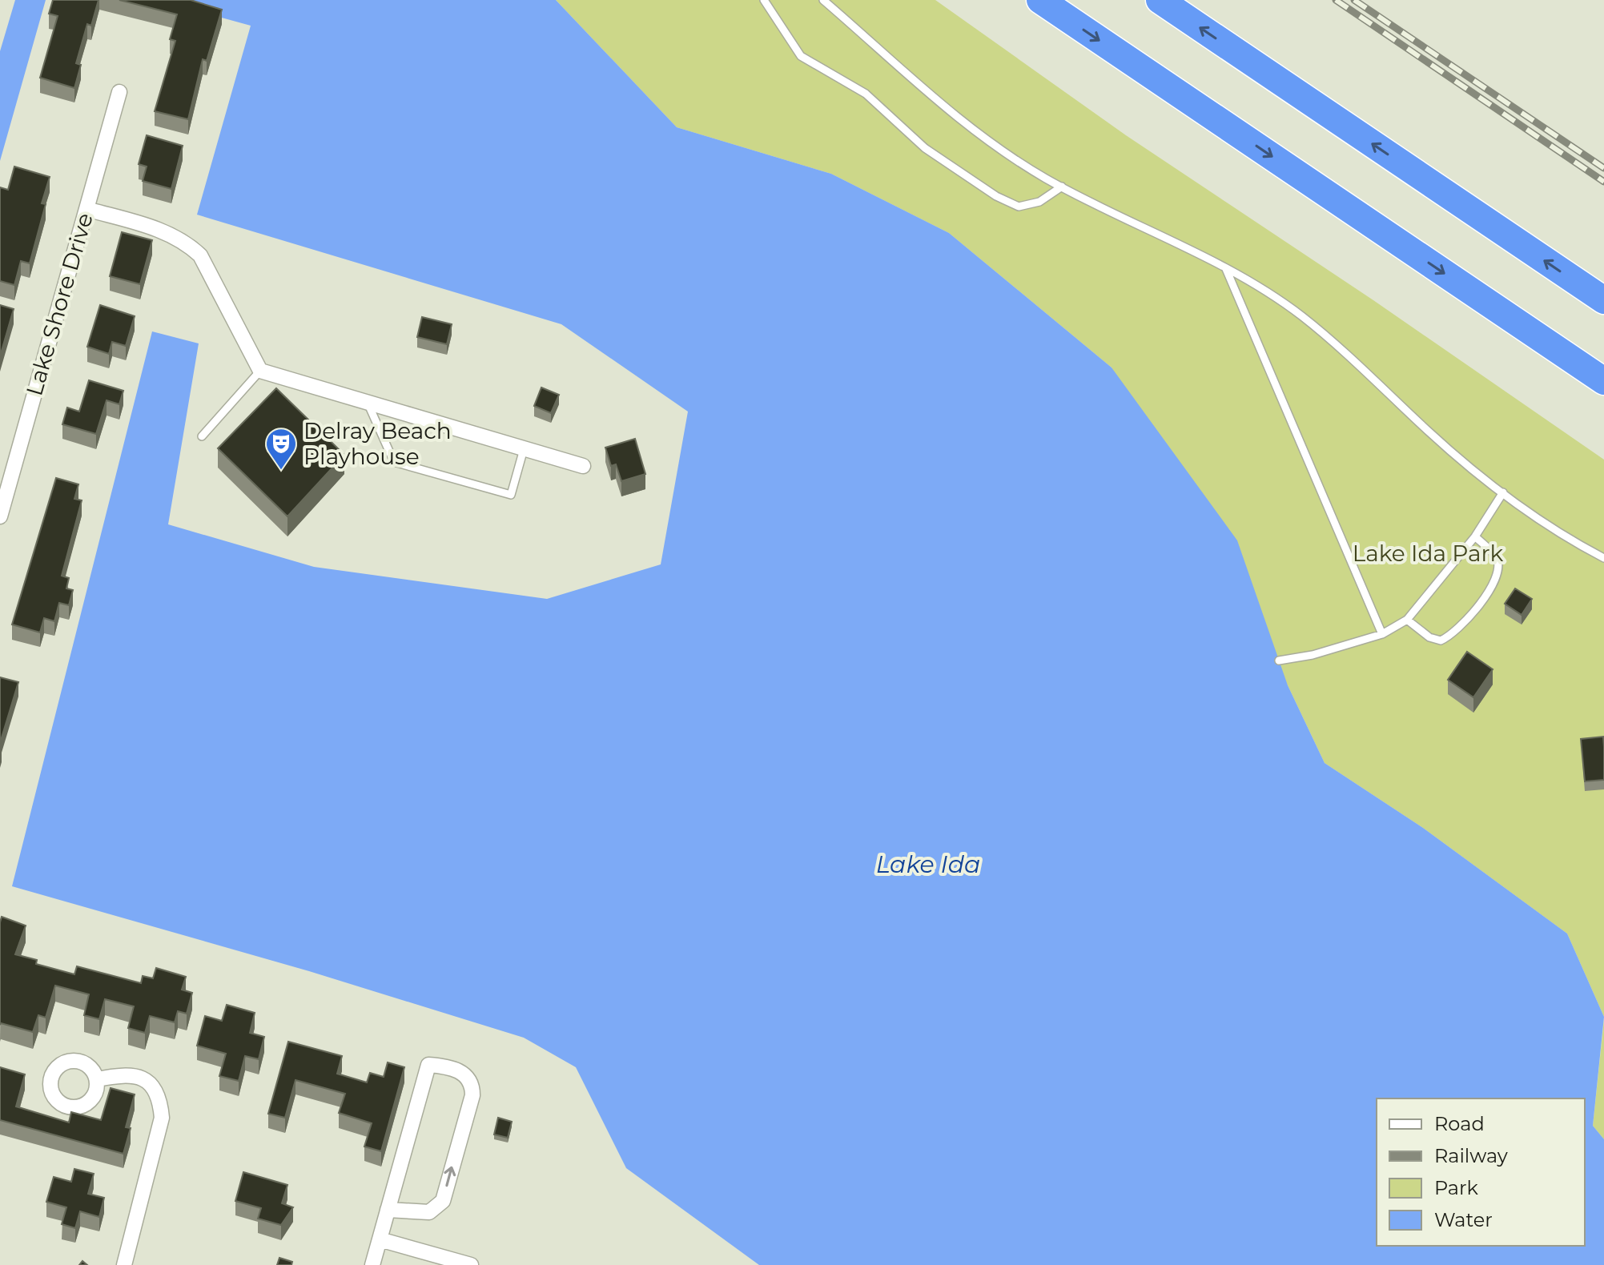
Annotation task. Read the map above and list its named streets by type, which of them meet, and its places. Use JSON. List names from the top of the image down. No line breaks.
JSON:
{"streets":{"street":["Lake Shore Drive"]},"water":["Lake Ida"],"parks":["Lake Ida Park"],"places":{"theatre":["Delray Beach Playhouse"]},"legend":["Road","Railway","Park","Water"]}
